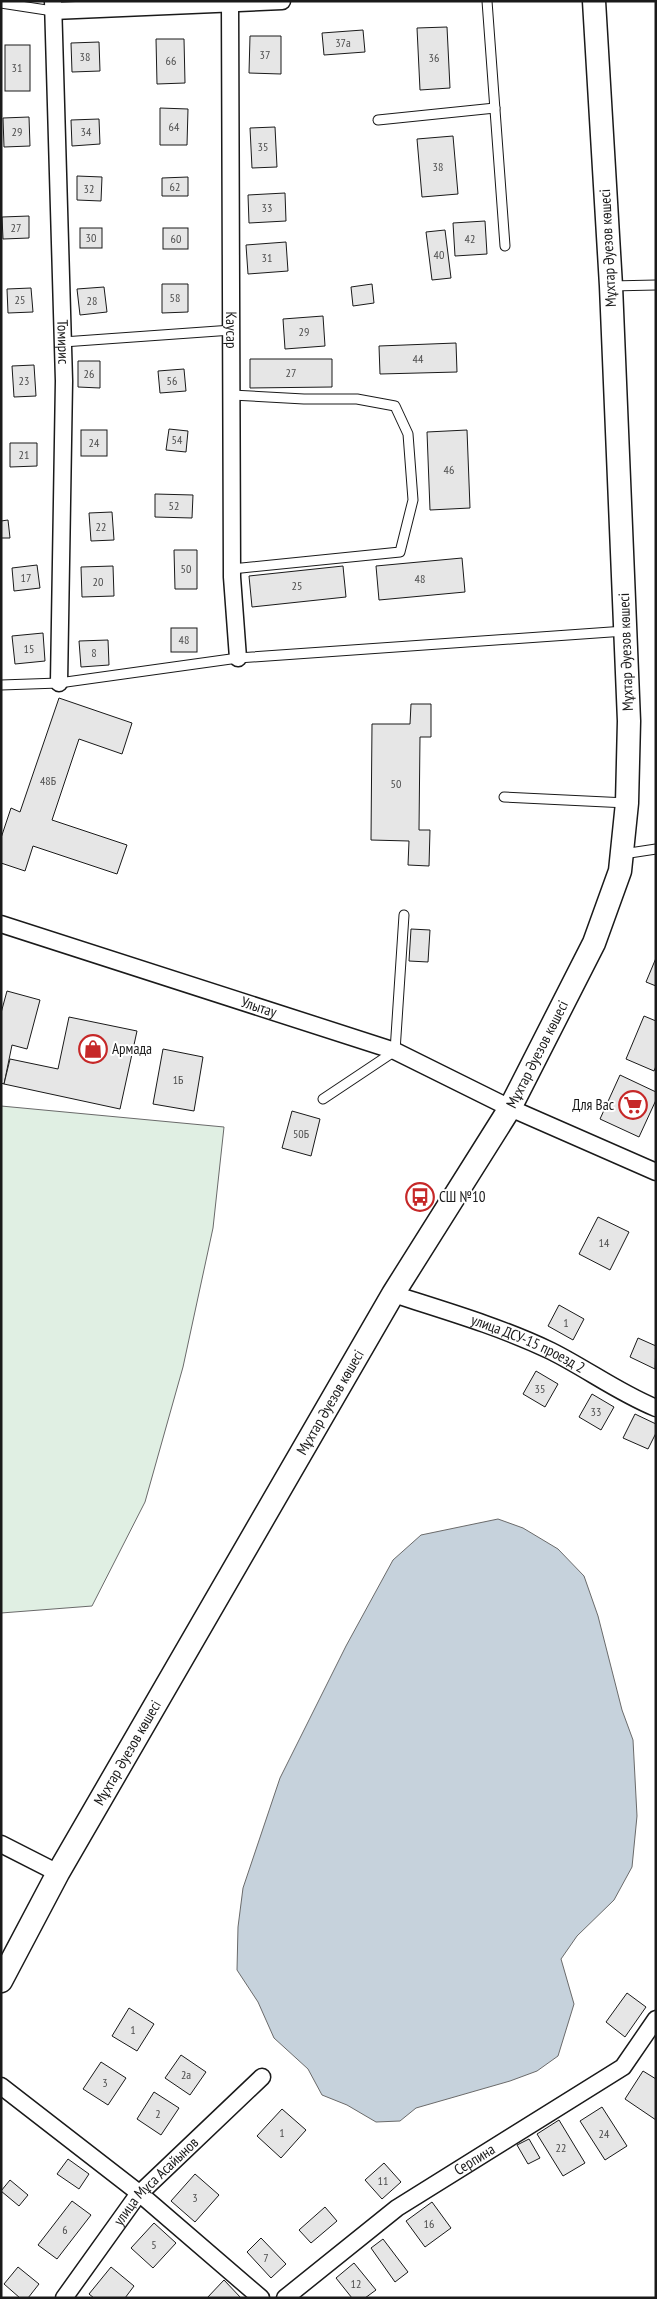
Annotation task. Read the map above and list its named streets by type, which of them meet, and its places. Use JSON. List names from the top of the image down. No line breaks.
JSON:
{"streets":{"main road":["Мұхтар Әуезов көшесі"],"street":["Каусар","Томирис","Улытау","улица ДСУ-15 проезд 2","Серпина","улица Мұса Асайынов"]},"crossings":[["Мұхтар Әуезов көшесі","Улытау"],["Мұхтар Әуезов көшесі","улица ДСУ-15 проезд 2"]],"places":{"shop":["Армада"],"supermarket":["Для Вас"],"bus stop":["СШ №10"]},"house_numbers":["37а","37","38","36","66","31","64","29","34","35","38","62","32","33","27","30","60","42","40","31","58","25","28","29","44","27","26","23","56","54","24","21","46","52","22","50","17","48","20","25","48","15","8","48Б","50","1Б","50Б","14","1","35","33","1","2а","3","2","1","24","22","11","3","16","6","5","7","12"]}
